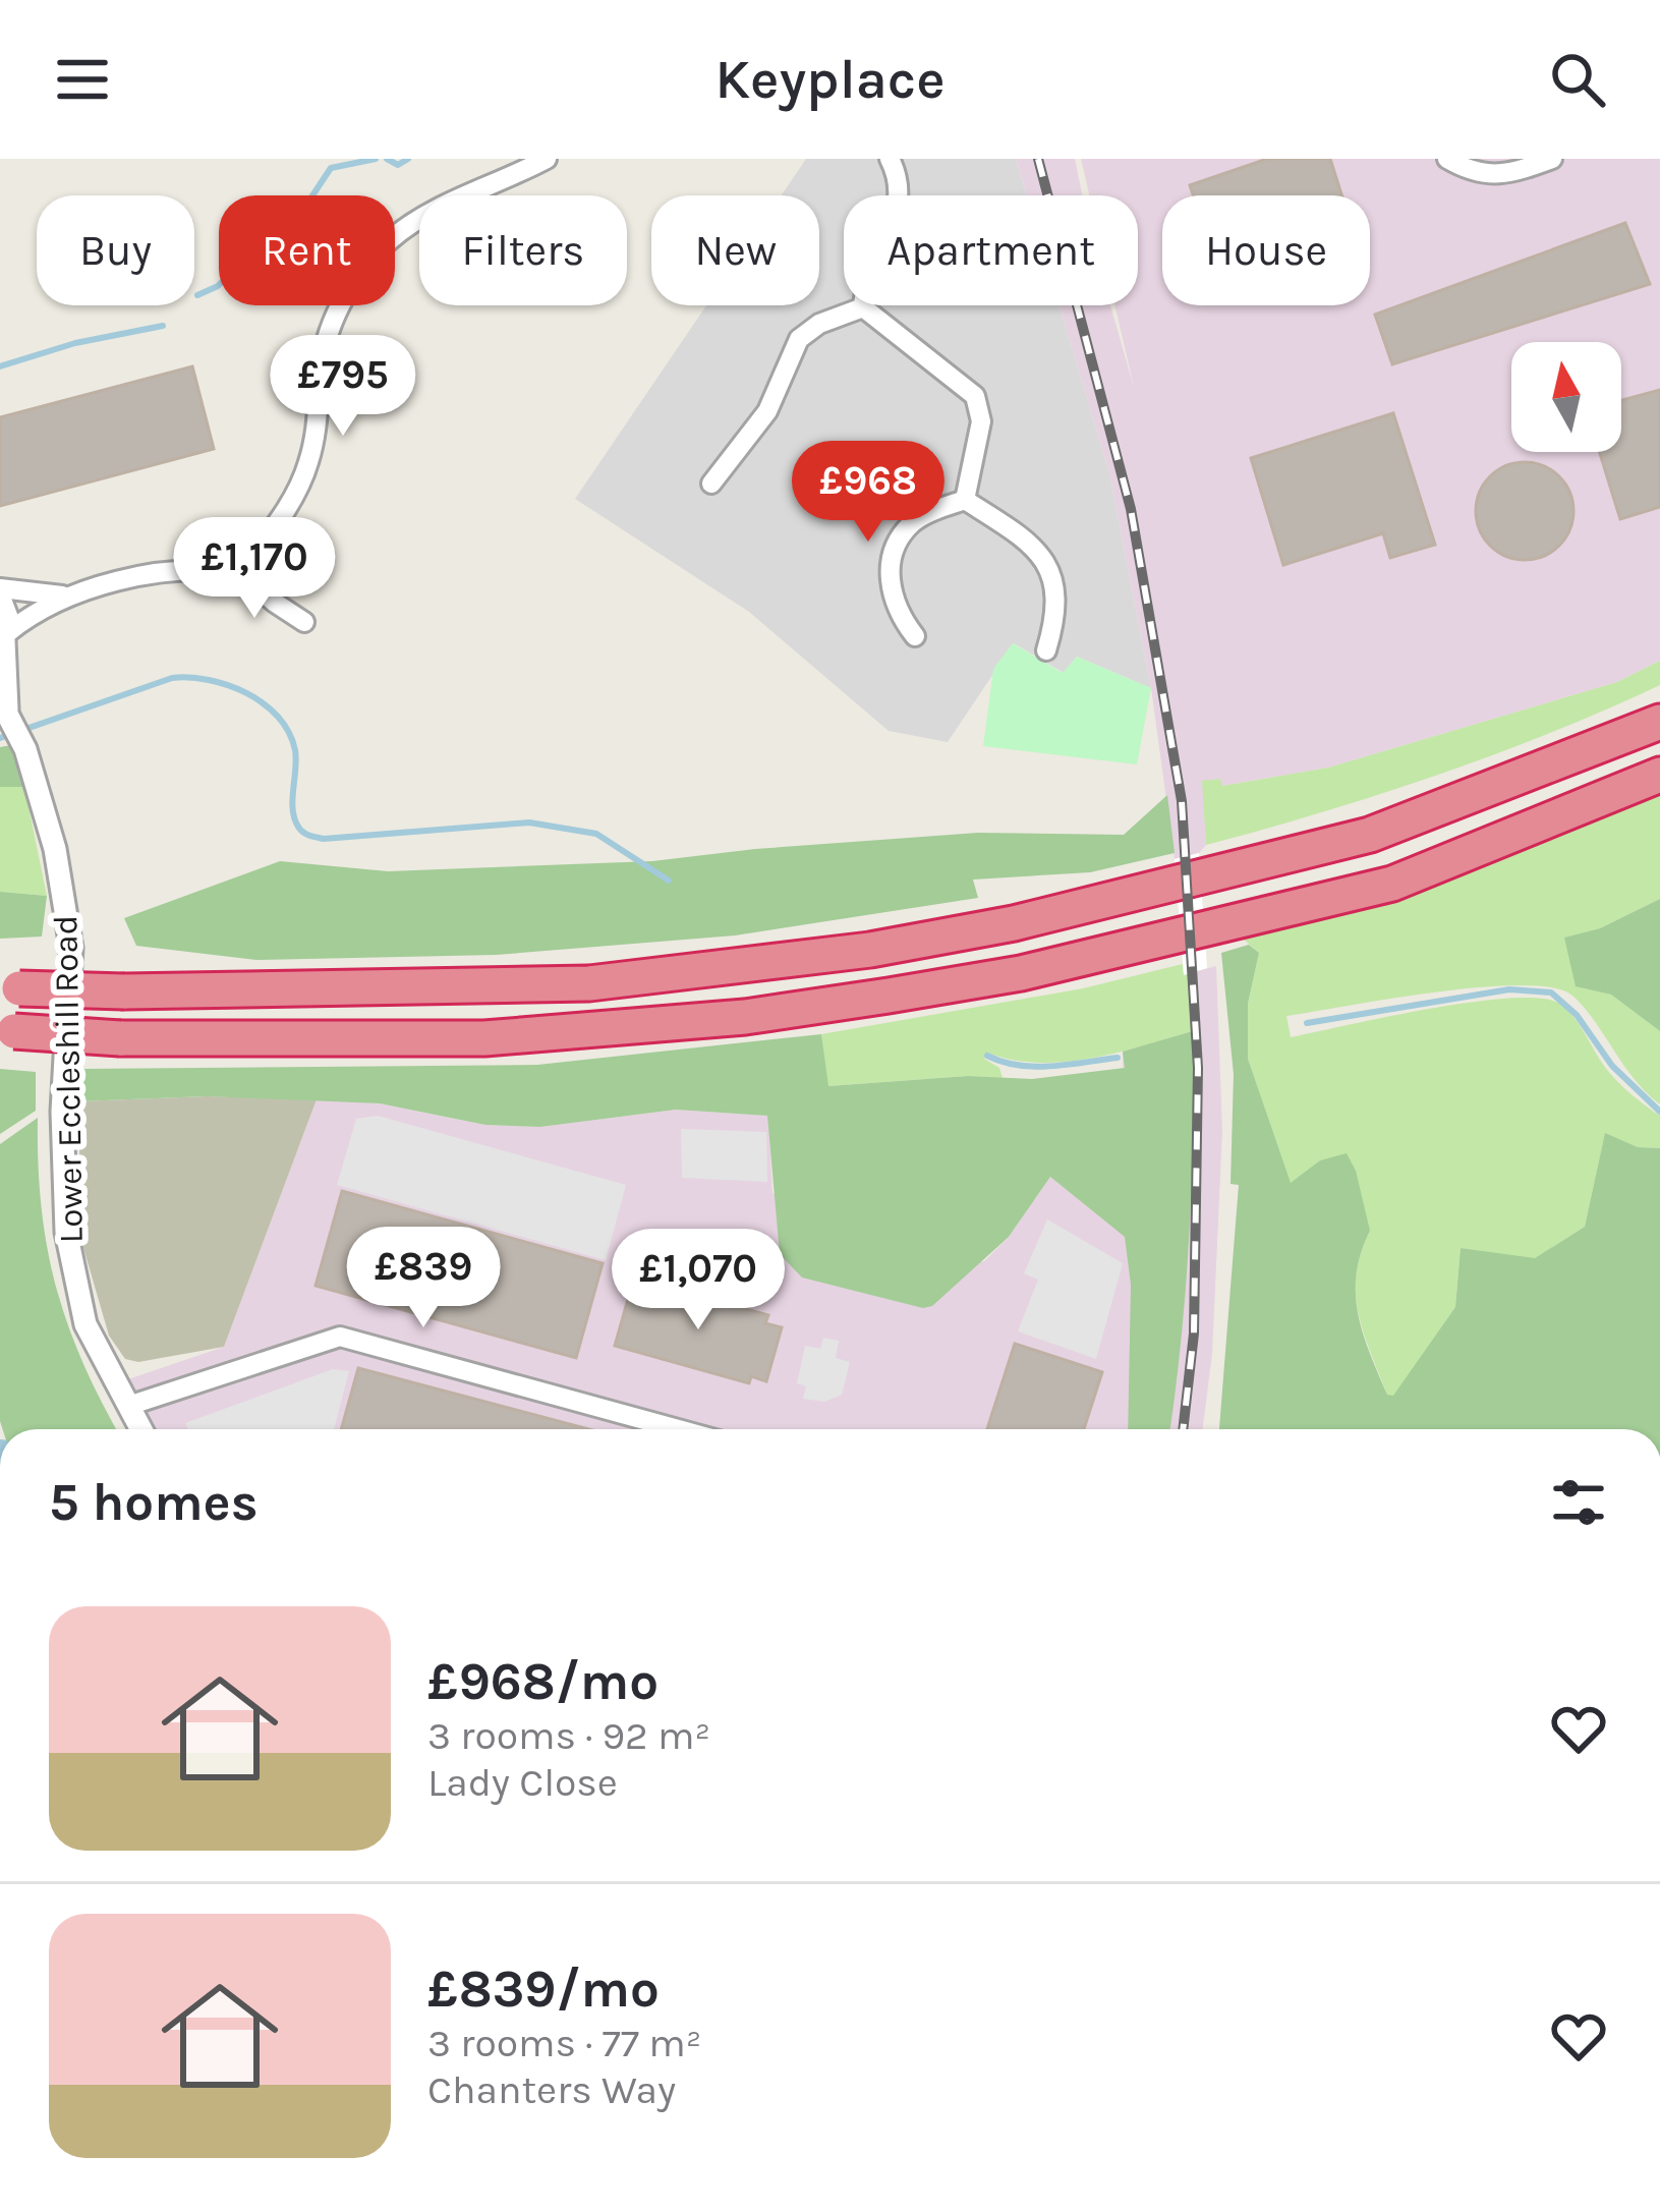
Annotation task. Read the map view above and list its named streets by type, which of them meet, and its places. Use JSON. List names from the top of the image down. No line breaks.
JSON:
{"streets":{"street":["Lower Eccleshill Road"]},"north":"top","page":{"header":"Keyplace","chip":["Buy","Rent","Filters","New","Apartment","House"],"price":["£795","£968","£1,170","£839","£1,070"],"heading":"5 homes","list":[{"name":"£968/mo","note":"3 rooms · 92 m² · Lady Close"},{"name":"£839/mo","note":"3 rooms · 77 m² · Chanters Way"}]}}
